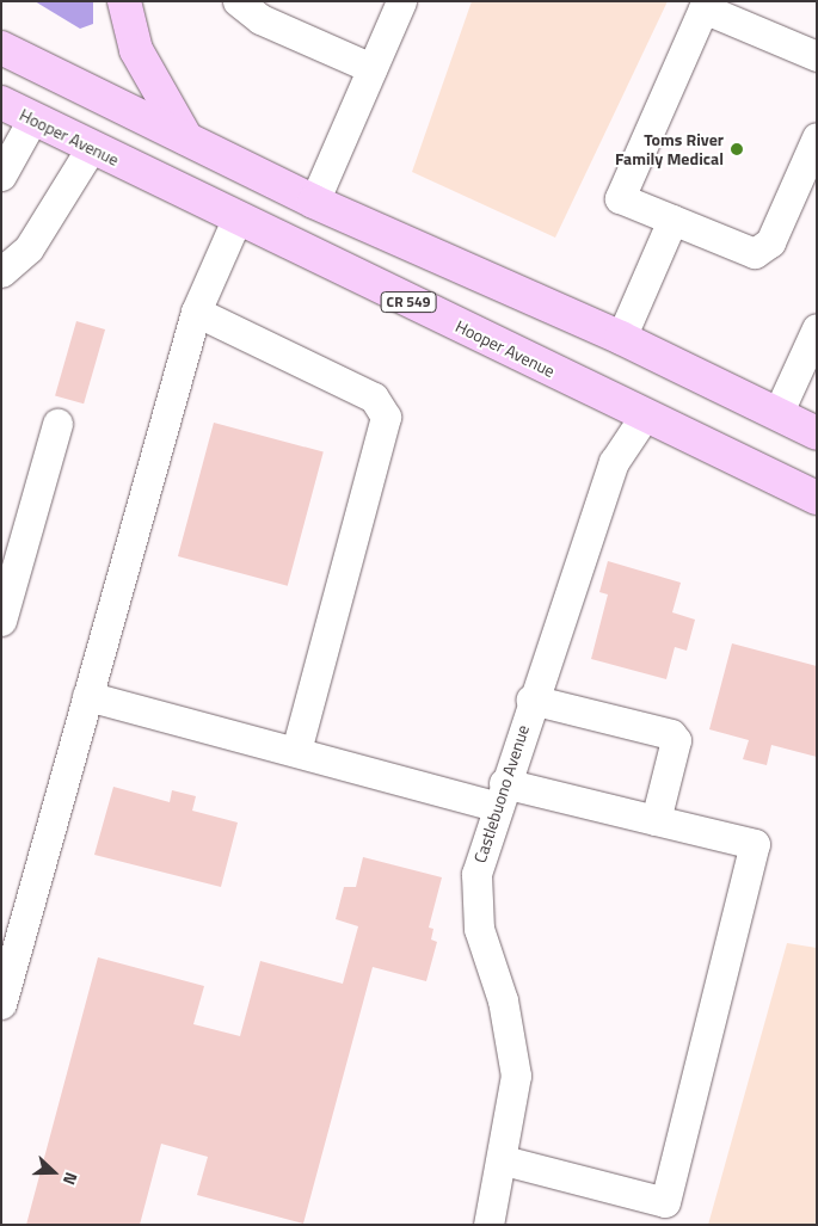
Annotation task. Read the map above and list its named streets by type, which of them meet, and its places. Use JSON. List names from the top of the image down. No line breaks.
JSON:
{"streets":{"main road":["Hooper Avenue","CR 549"],"lane":["Castlebuono Avenue"]},"crossings":[["Hooper Avenue","Castlebuono Avenue"]],"places":["Toms River Family Medical"],"north":"right"}
